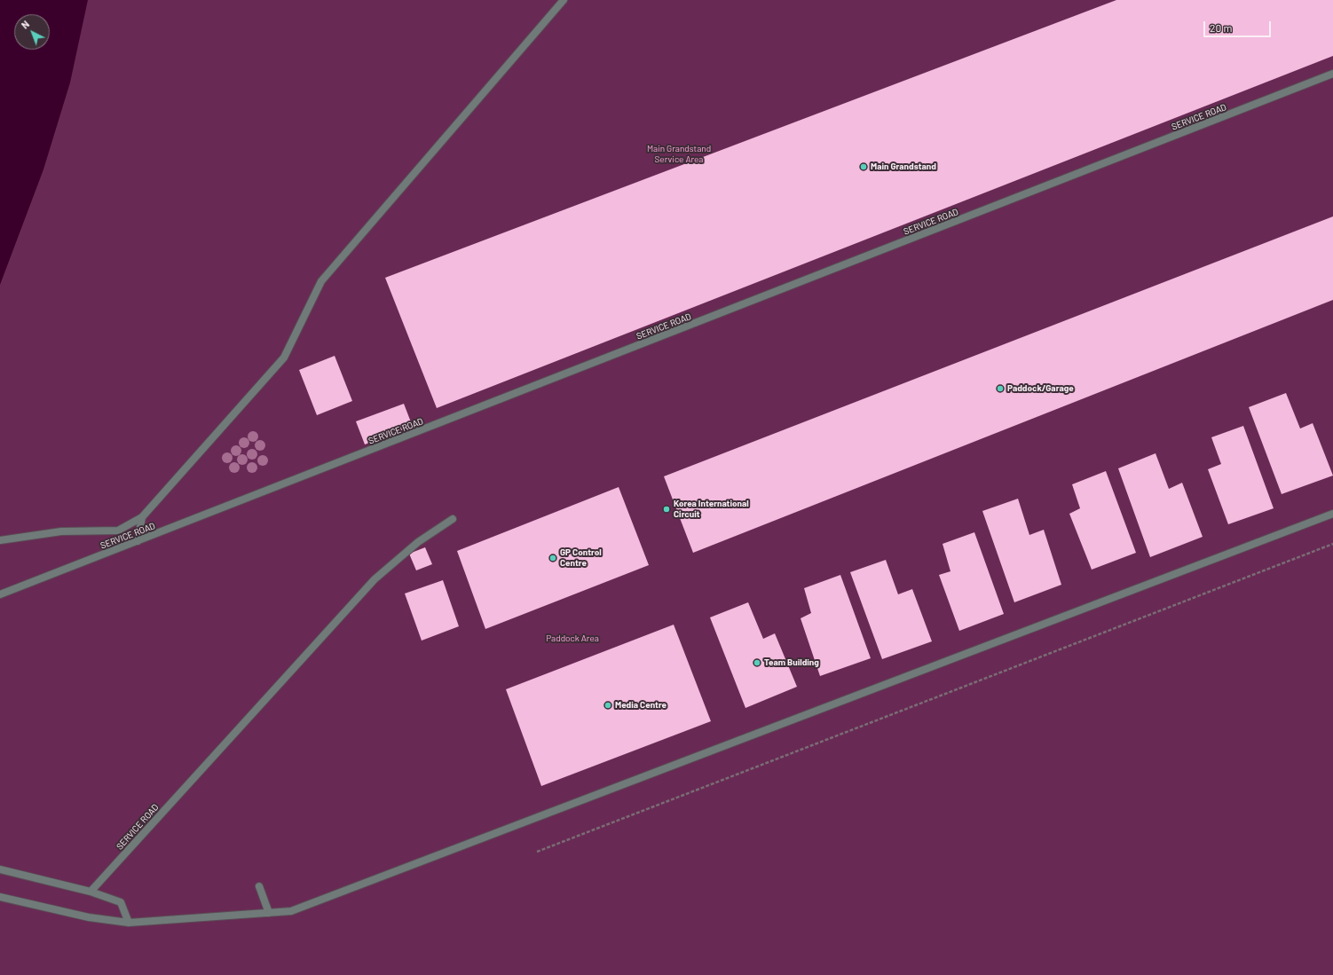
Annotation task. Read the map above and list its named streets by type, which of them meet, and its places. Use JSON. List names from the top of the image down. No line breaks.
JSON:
{"streets":{"lane":["SERVICE ROAD"]},"parks":["Main Grandstand Service Area","Paddock Area"],"places":["Main Grandstand","Paddock/Garage","Korea International Circuit","GP Control Centre","Team Building","Media Centre"],"scale_bar":"20 m","north":"top left"}
